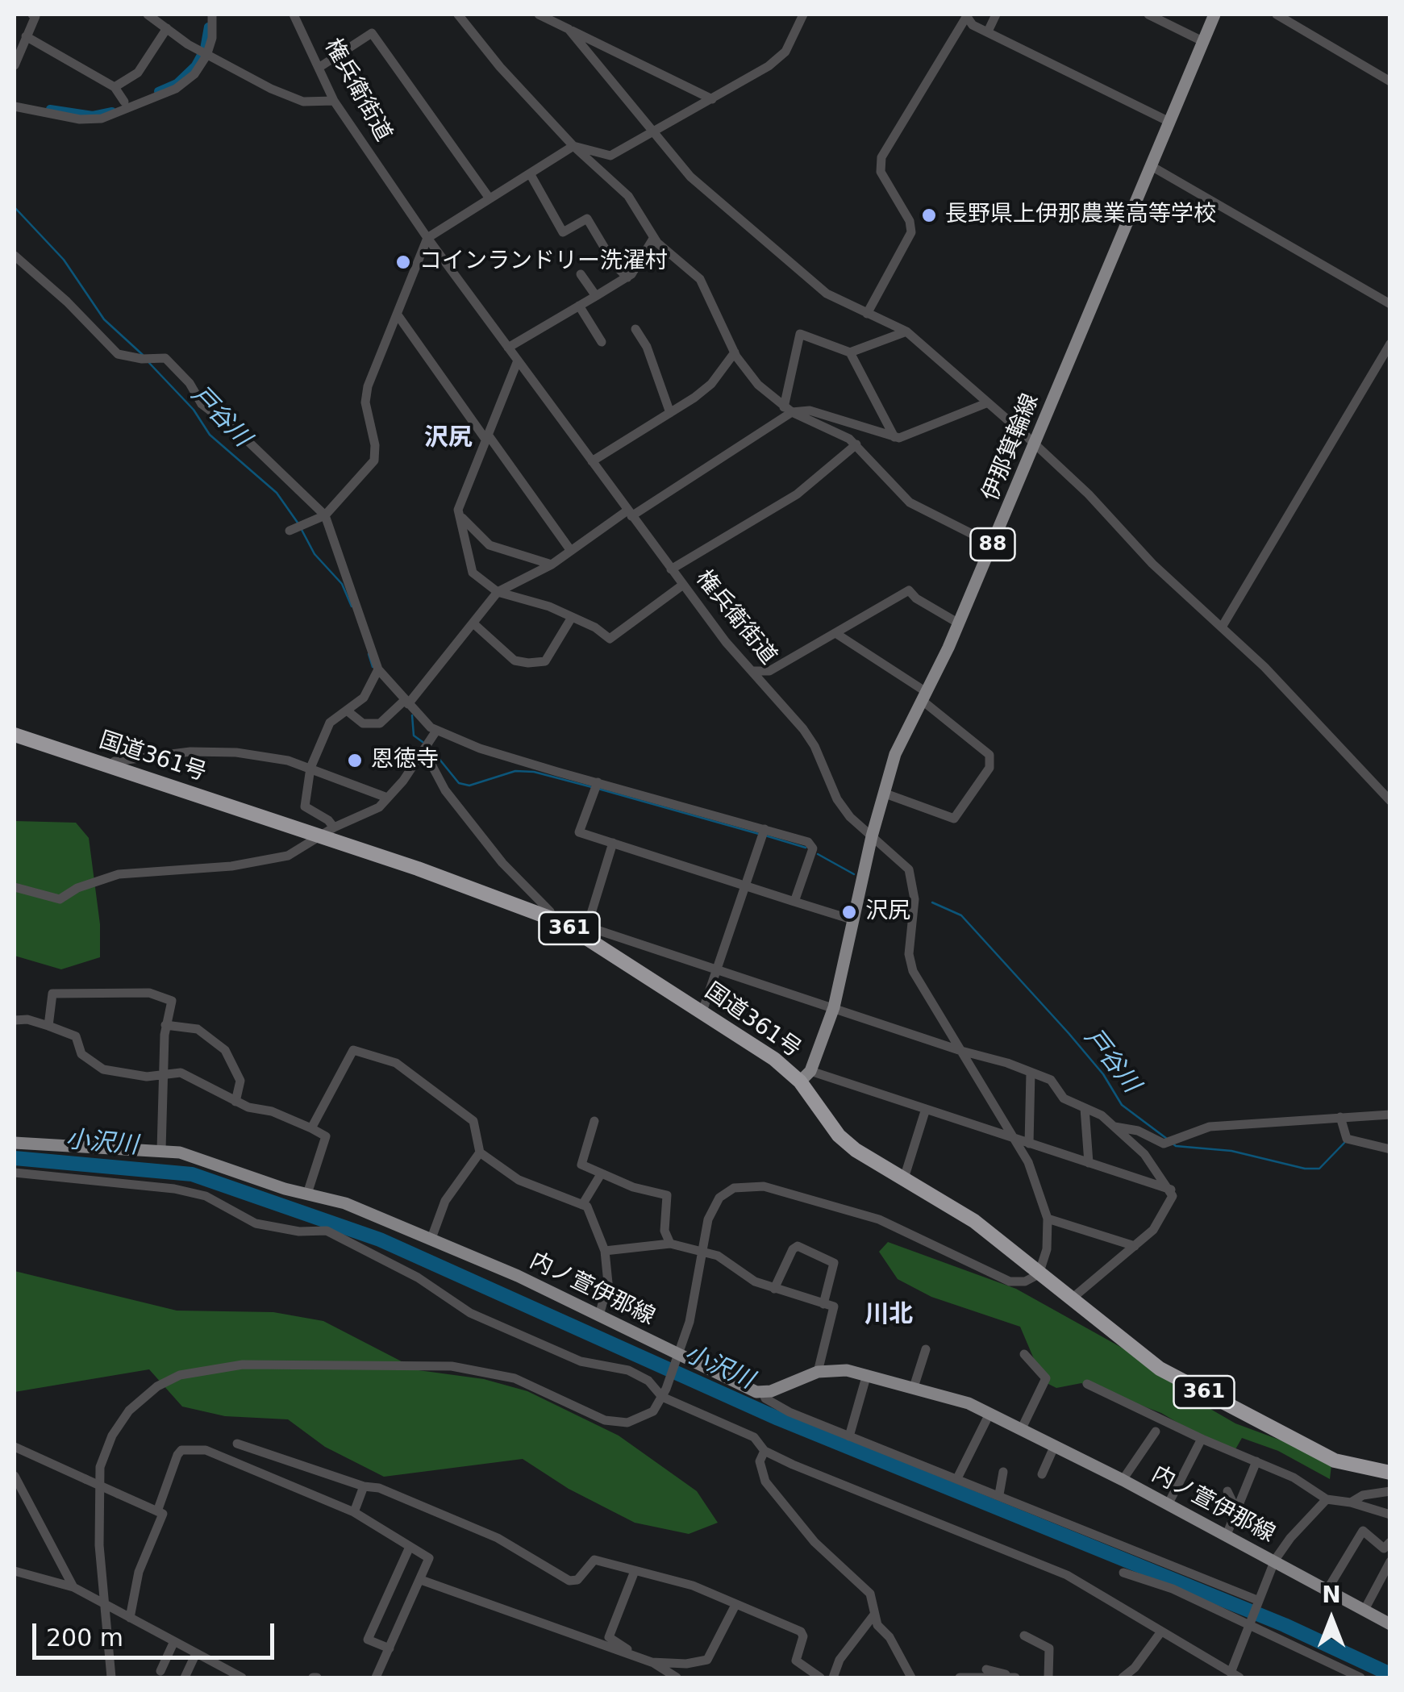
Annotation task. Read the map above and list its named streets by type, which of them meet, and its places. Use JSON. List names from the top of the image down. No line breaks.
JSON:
{"streets":{"highway":["国道361号","361"],"main road":["伊那箕輪線","88","内ノ萱伊那線"],"street":["権兵衛街道"]},"crossings":[["権兵衛街道","伊那箕輪線"],["権兵衛街道","国道361号"],["伊那箕輪線","国道361号"]],"districts":["沢尻","川北"],"water":["戸谷川","小沢川"],"places":["長野県上伊那農業高等学校","コインランドリー洗濯村","恩徳寺","沢尻"],"scale_bar":"200 m","north":"top"}
